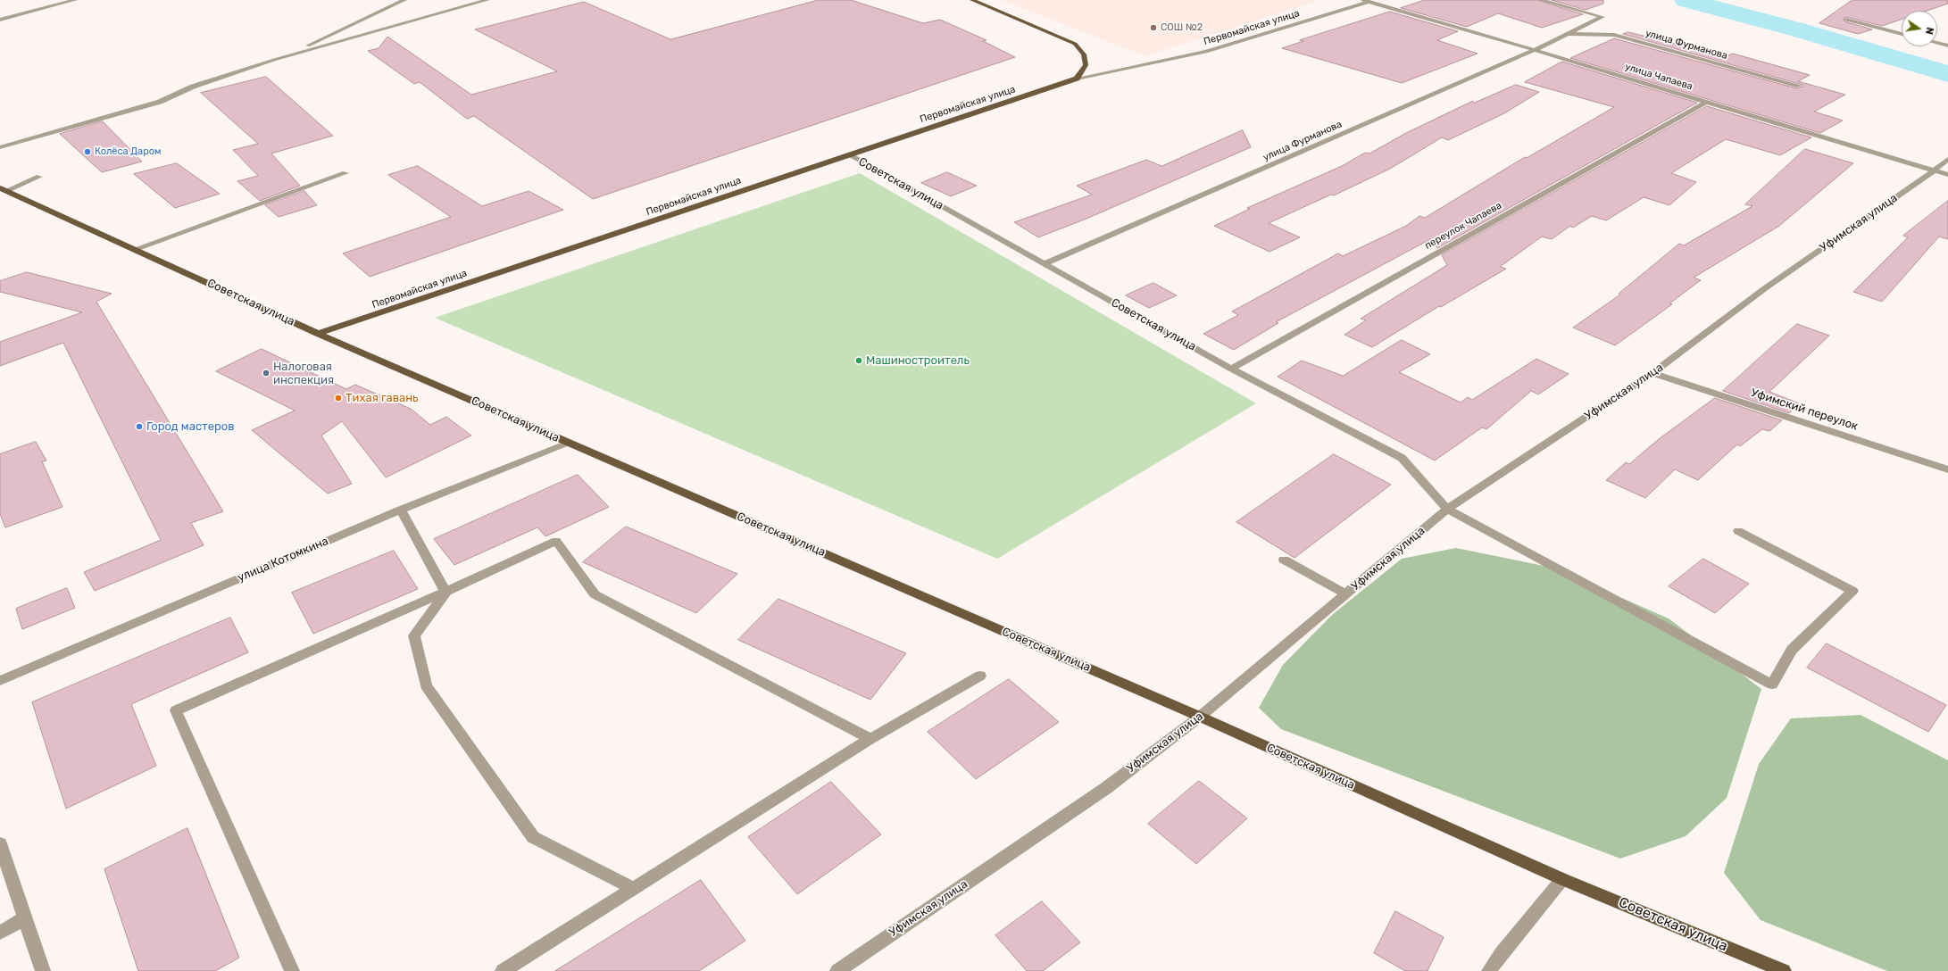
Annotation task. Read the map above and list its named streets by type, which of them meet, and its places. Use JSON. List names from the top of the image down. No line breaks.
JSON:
{"streets":{"main road":["Первомайская улица","Советская улица"],"street":["улица Фурманова","улица Чапаева","Уфимская улица","переулок Чапаева","Уфимский переулок","улица Котомкина"]},"crossings":[["Первомайская улица","улица Чапаева"],["Первомайская улица","Советская улица"],["улица Фурманова","улица Чапаева"],["улица Фурманова","Советская улица"],["улица Чапаева","Уфимская улица"],["улица Чапаева","переулок Чапаева"],["Советская улица","Уфимская улица"],["Советская улица","переулок Чапаева"],["Советская улица","улица Котомкина"],["Уфимская улица","Уфимский переулок"]],"places":["СОШ №2","Колёса Даром","Машиностроитель","Налоговая инспекция","Тихая гавань","Город мастеров"],"north":"right"}
